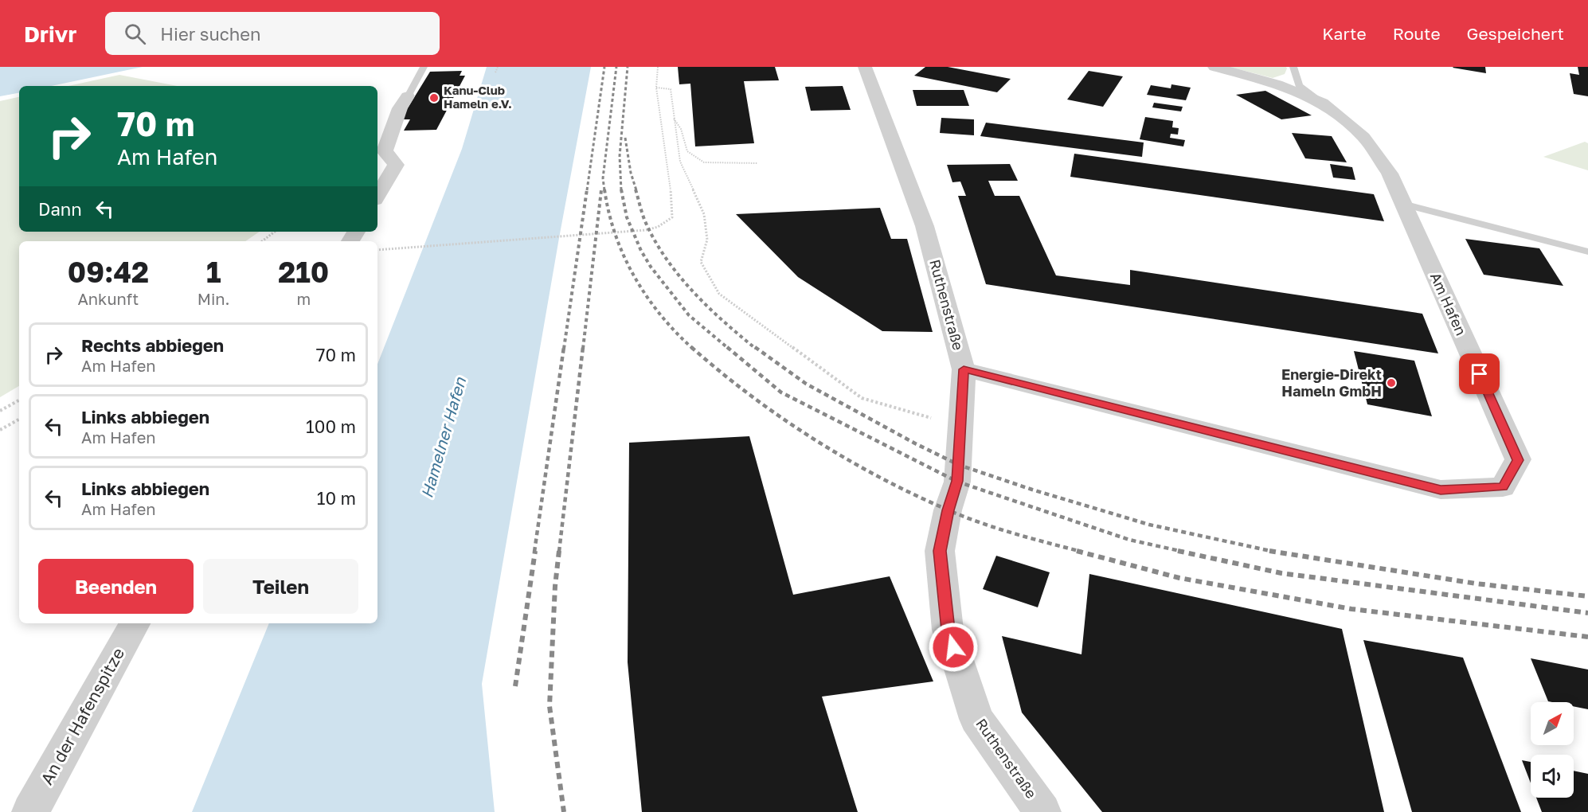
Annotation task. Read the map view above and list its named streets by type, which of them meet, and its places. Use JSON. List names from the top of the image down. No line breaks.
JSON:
{"streets":{"street":["Am Hafen","Ruthenstraße","An der Hafenspitze"]},"crossings":[["Am Hafen","Ruthenstraße"]],"water":["Hamelner Hafen"],"places":["Kanu-Club Hameln e.V.","Energie-Direkt Hameln GmbH"],"north":"top right","page":{"header":"Drivr","search":"Hier suchen","nav":["Karte","Route","Gespeichert"],"turn":["70 m","Am Hafen"],"then":"Dann","eta":["09:42","Ankunft","1","Min.","210","m"],"list":[{"name":"Rechts abbiegen","note":"Am Hafen","value":"70 m"},{"name":"Links abbiegen","note":"Am Hafen","value":"100 m"},{"name":"Links abbiegen","note":"Am Hafen","value":"10 m"}],"buttons":["Beenden","Teilen"]}}
